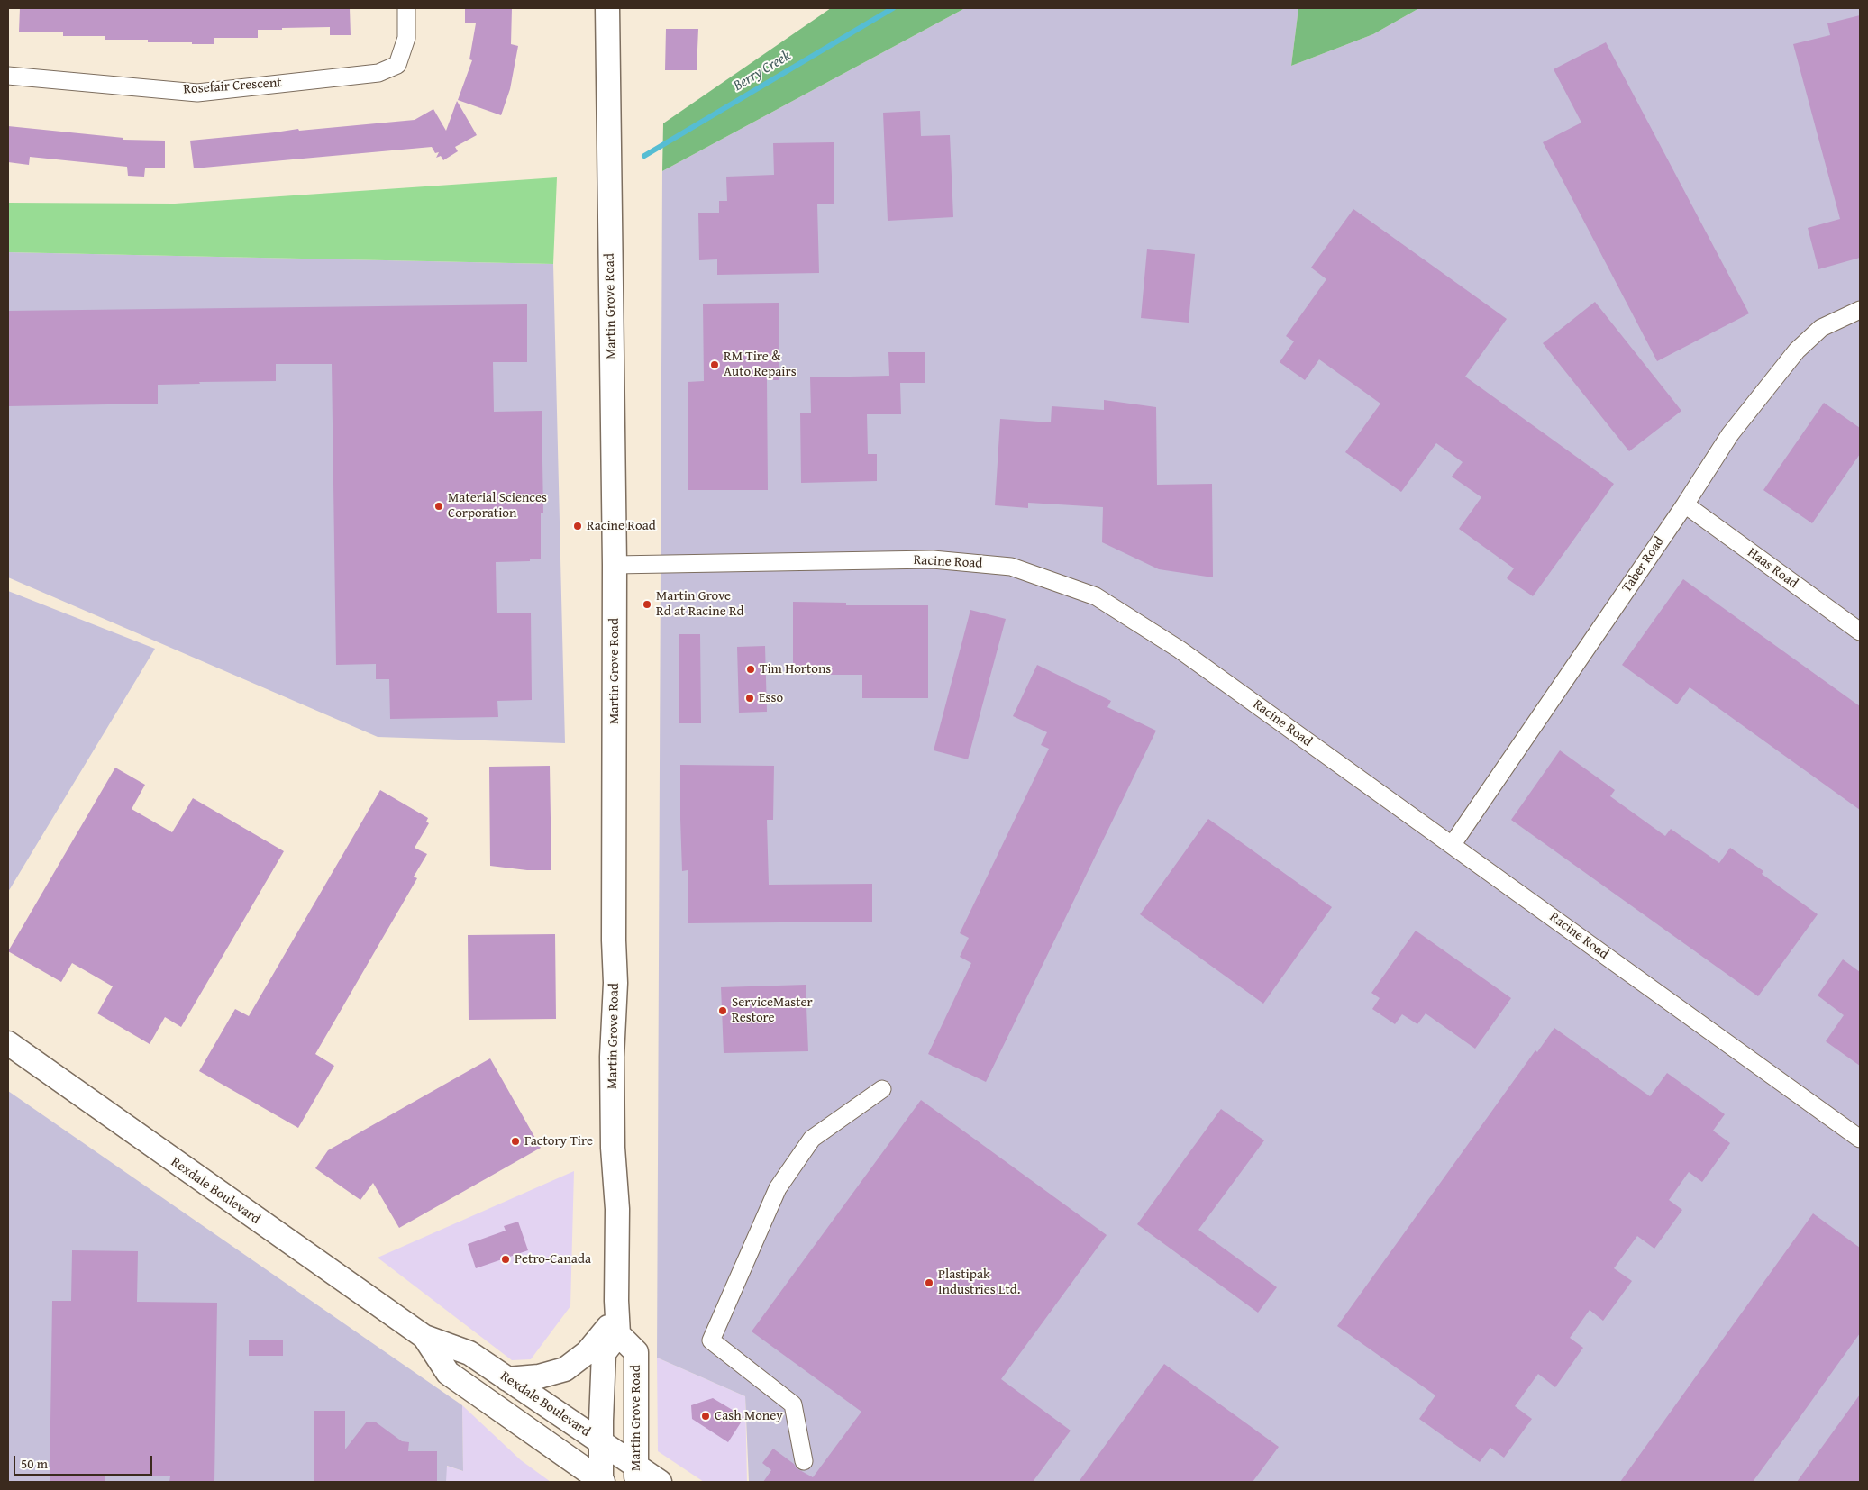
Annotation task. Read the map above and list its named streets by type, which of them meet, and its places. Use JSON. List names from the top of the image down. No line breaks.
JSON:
{"streets":{"main road":["Martin Grove Road","Rexdale Boulevard"],"street":["Rosefair Crescent","Racine Road","Taber Road","Haas Road"]},"crossings":[["Martin Grove Road","Racine Road"],["Martin Grove Road","Rexdale Boulevard"],["Racine Road","Taber Road"],["Taber Road","Haas Road"]],"water":["Berry Creek"],"places":["RM Tire & Auto Repairs","Material Sciences Corporation","Racine Road","Martin Grove Rd at Racine Rd","Tim Hortons","Esso","ServiceMaster Restore","Factory Tire","Petro-Canada","Plastipak Industries Ltd.","Cash Money"],"scale_bar":"50 m"}
